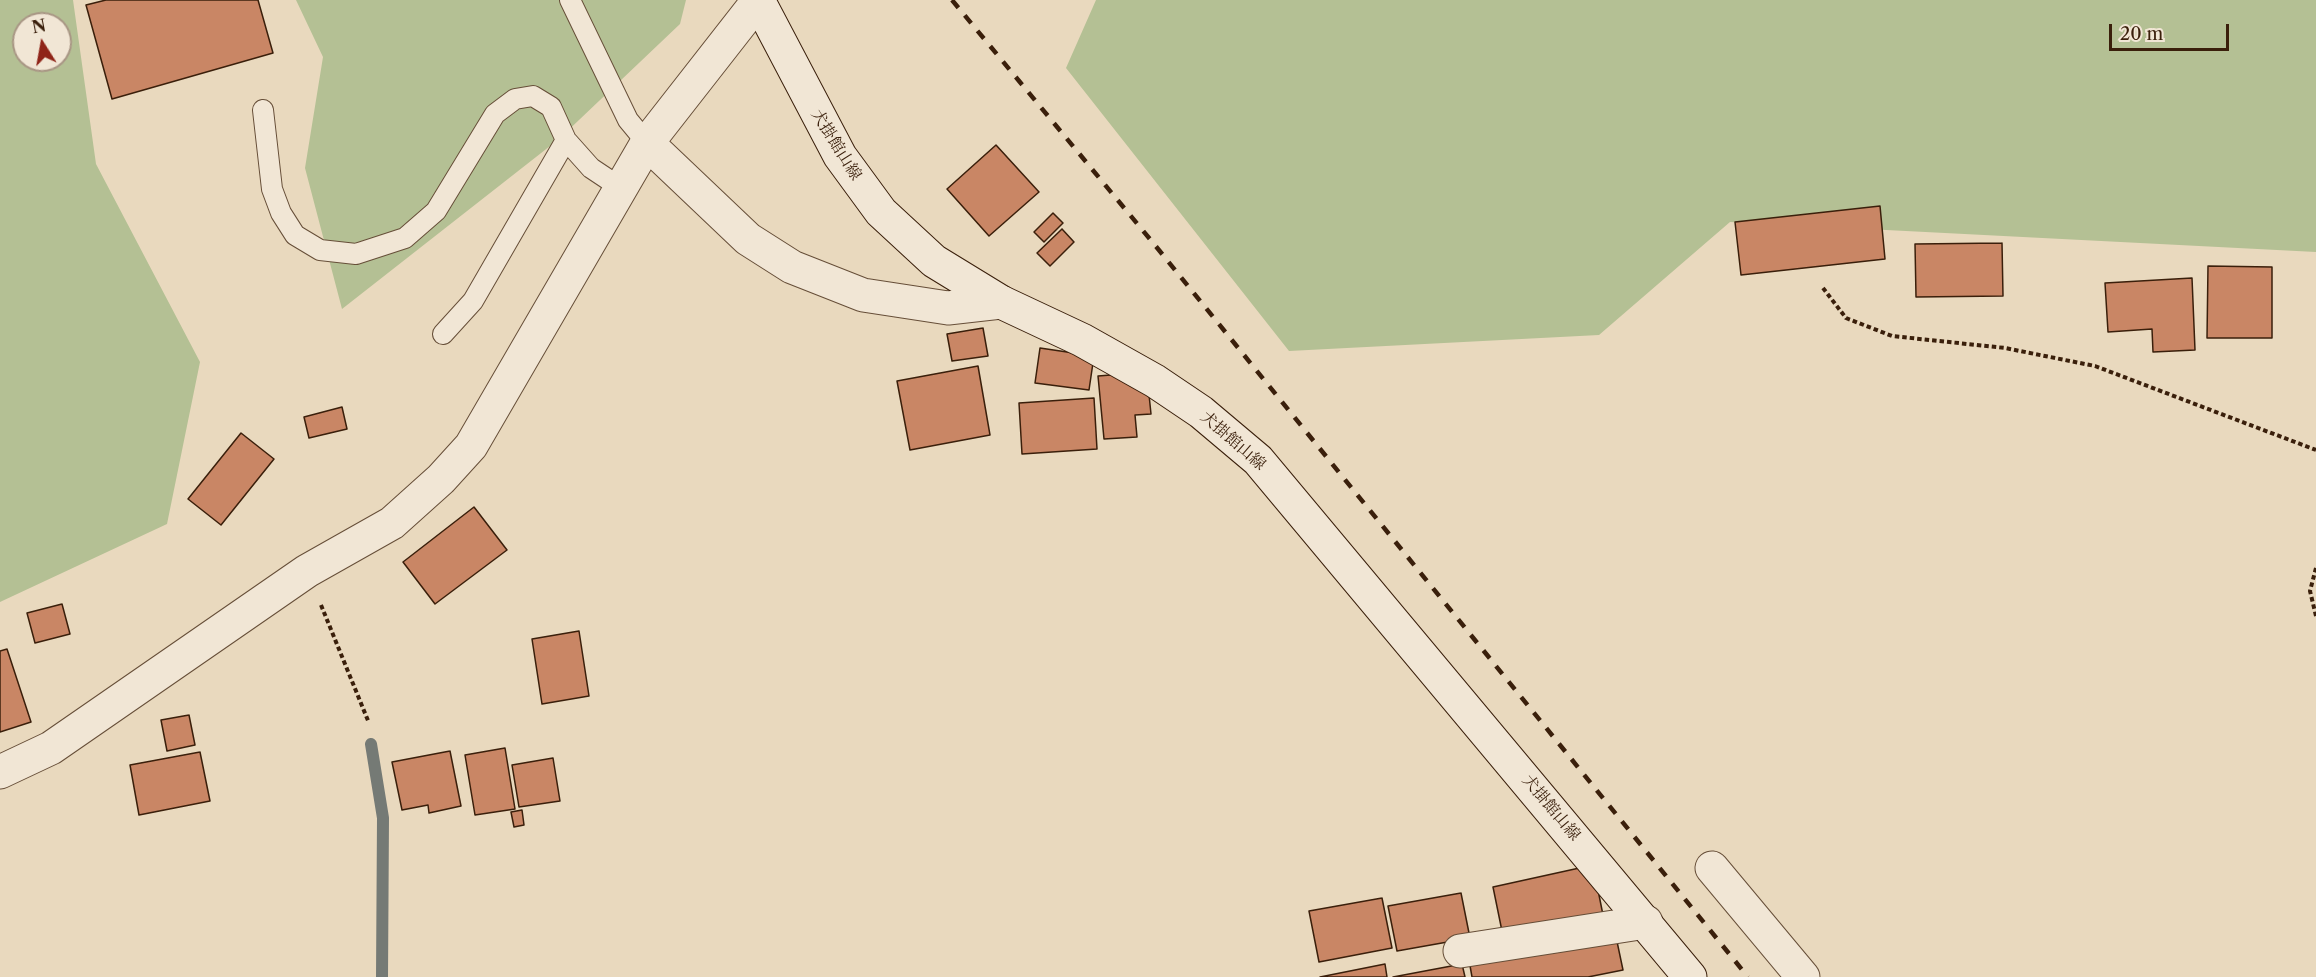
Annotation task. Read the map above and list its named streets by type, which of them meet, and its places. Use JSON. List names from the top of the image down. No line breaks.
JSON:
{"streets":{"street":["犬掛館山線"]},"scale_bar":"20 m","north":"top"}
